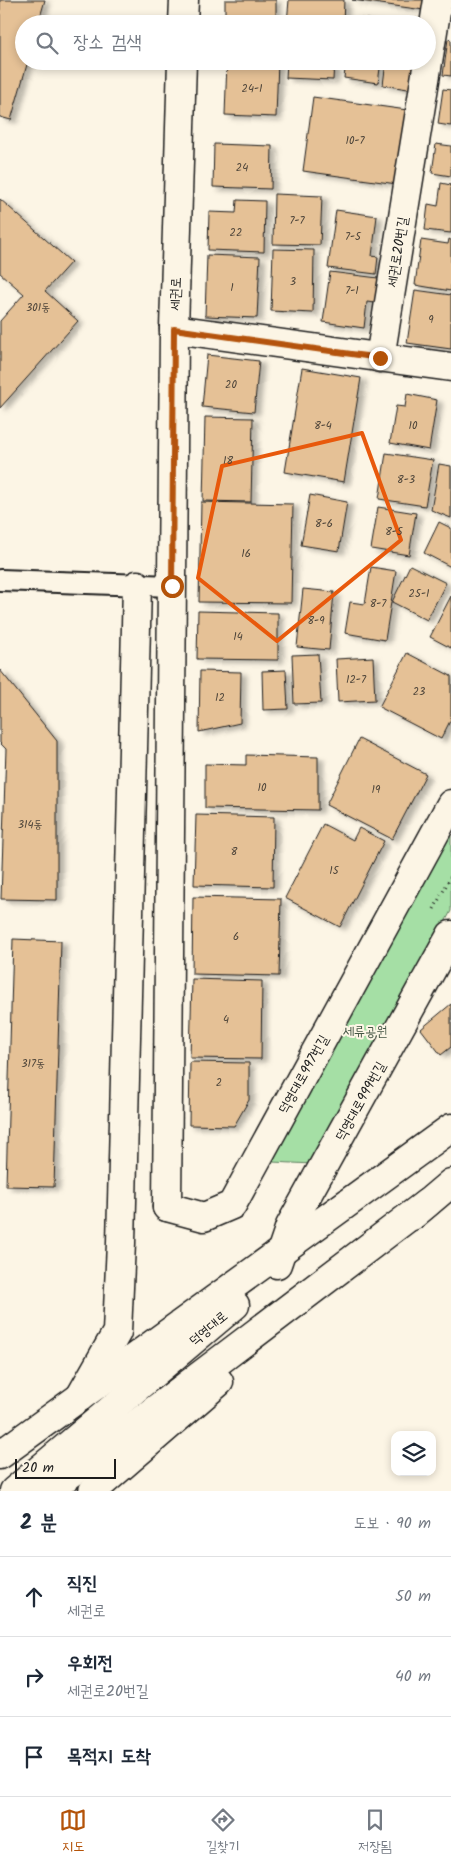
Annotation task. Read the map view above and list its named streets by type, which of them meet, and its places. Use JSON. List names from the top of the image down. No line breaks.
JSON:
{"streets":{"street":["세권로20번길","세권로","덕영대로997번길","덕영대로999번길","덕영대로"]},"crossings":[["세권로","덕영대로997번길"],["덕영대로999번길","덕영대로"]],"parks":["세류공원"],"house_numbers":["24-1","10-7","24","7-7","22","7-5","3","1","7-1","301동","9","20","8-4","10","18","8-3","8-6","8-5","16","25-1","8-7","8-9","14","12-7","23","12","10","19","314동","8","15","6","4","317동","2"],"scale_bar":"20 m","page":{"search":"장소 검색","scale":"20 m","heading":["2 분","도보 · 90 m"],"list":[["직진","세권로","50 m"],["우회전","세권로20번길","40 m"],"목적지 도착"],"nav":["지도","길찾기","저장됨"]}}
